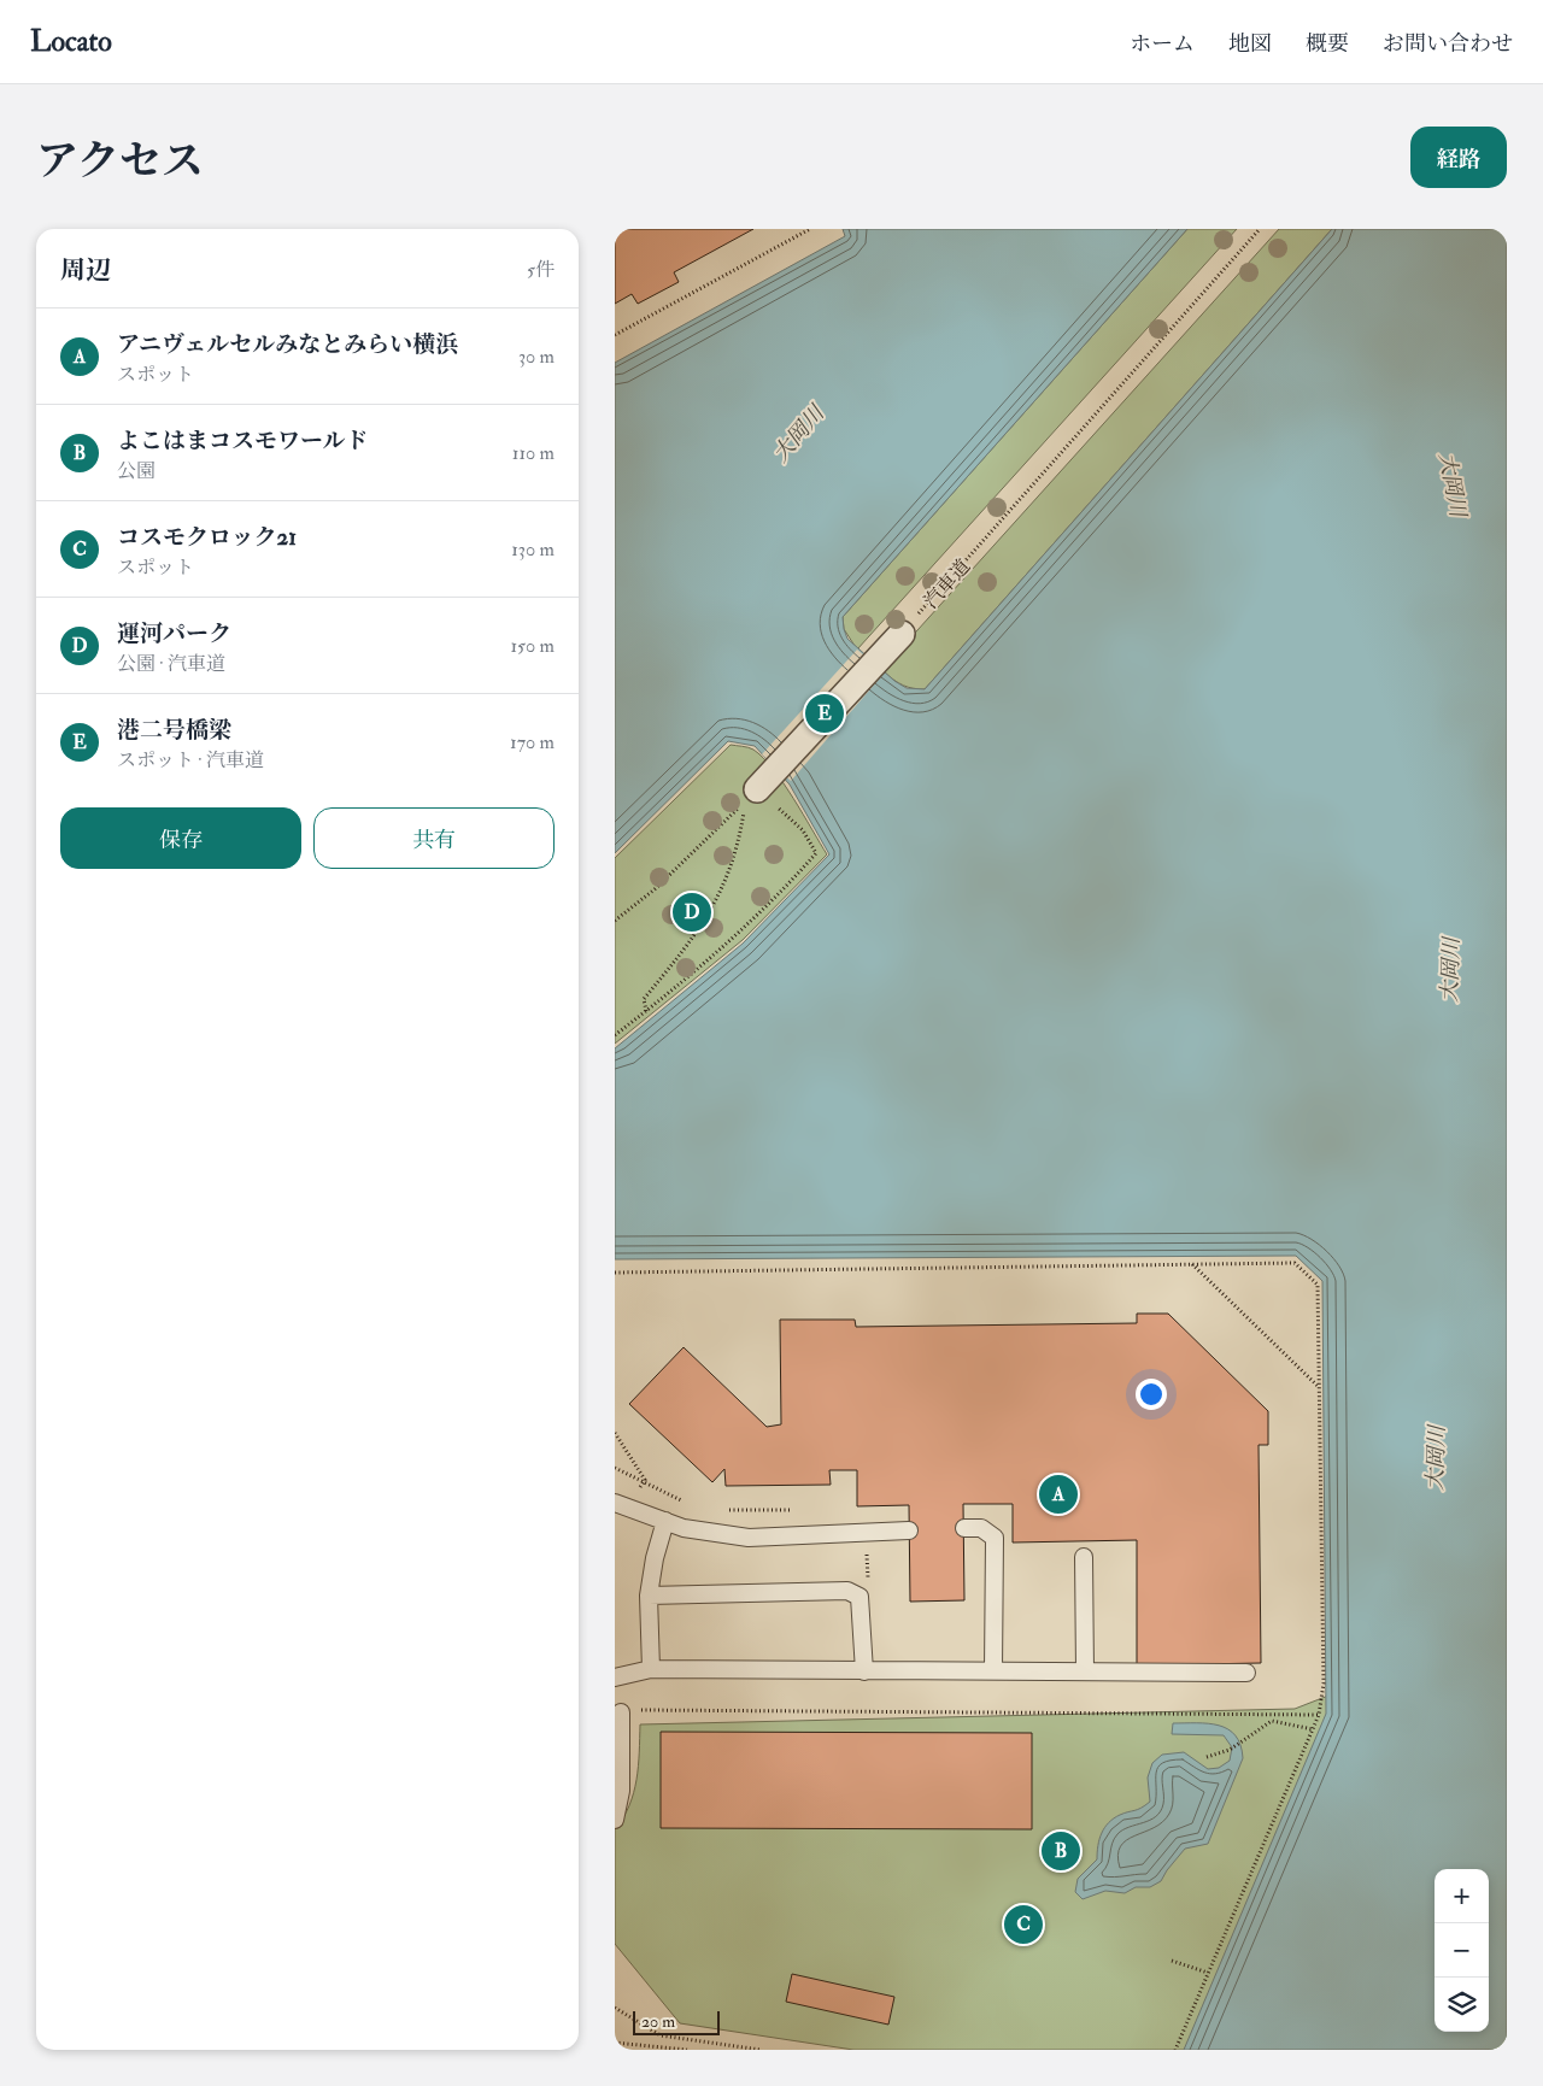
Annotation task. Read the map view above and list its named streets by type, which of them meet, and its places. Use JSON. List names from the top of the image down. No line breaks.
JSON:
{"streets":{"path":["汽車道"]},"water":["大岡川"],"scale_bar":"20 m","page":{"header":"Locato","nav":["ホーム","地図","概要","お問い合わせ"],"title":"アクセス","buttons":["経路",["保存","共有"]],"heading":["周辺","5件"],"list":[{"mark":"A","name":"アニヴェルセルみなとみらい横浜","note":"スポット","value":"30 m"},{"mark":"B","name":"よこはまコスモワールド","note":"公園","value":"110 m"},{"mark":"C","name":"コスモクロック21","note":"スポット","value":"130 m"},{"mark":"D","name":"運河パーク","note":"公園 · 汽車道","value":"150 m"},{"mark":"E","name":"港二号橋梁","note":"スポット · 汽車道","value":"170 m"}],"pins":["E","D","A","B","C"],"map_buttons":["+","−"],"scale":"20 m"}}
